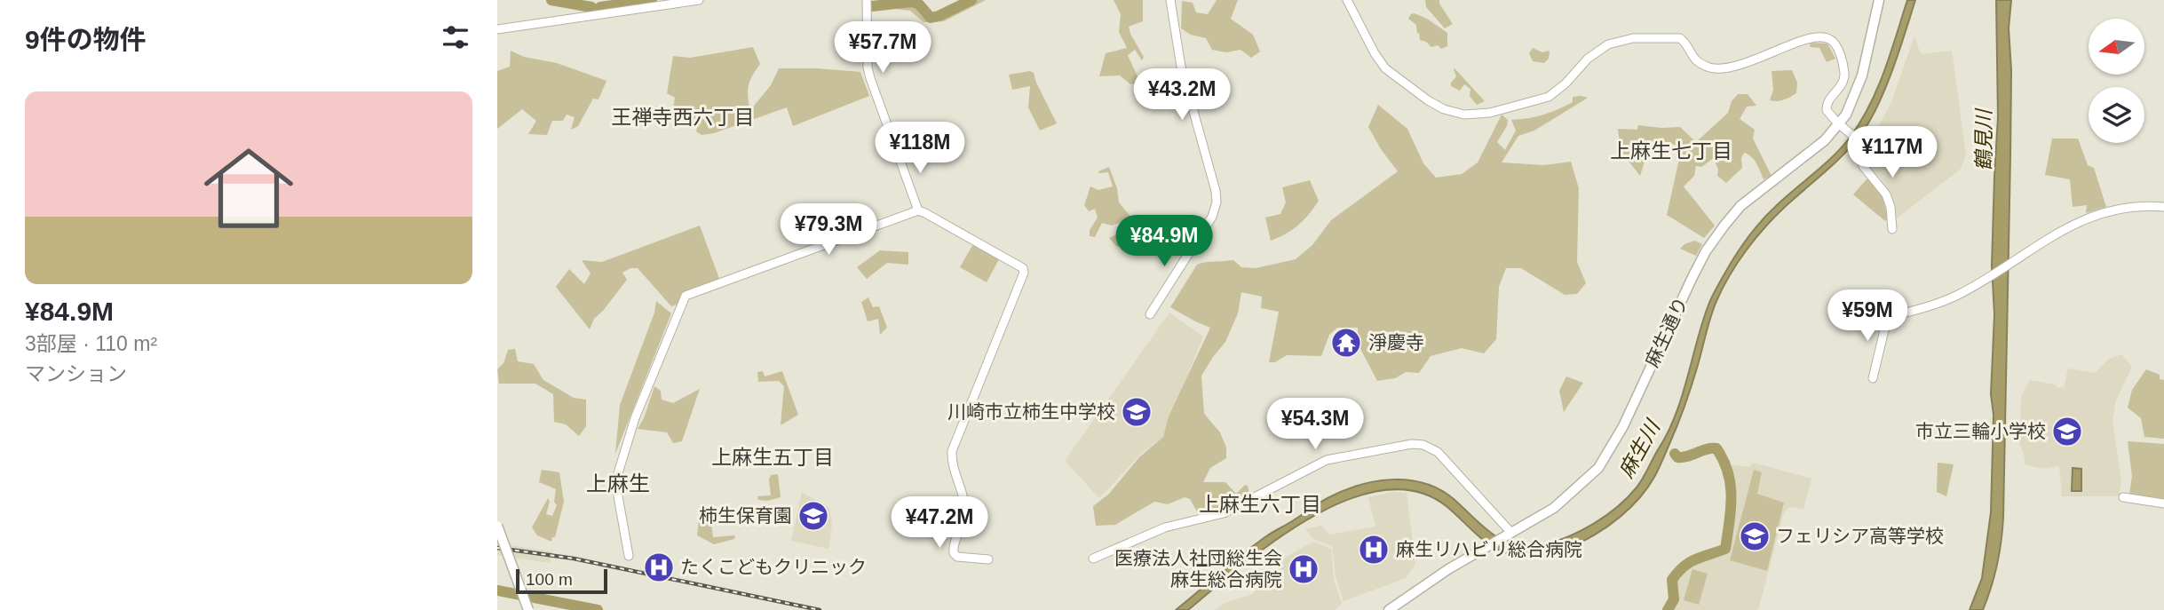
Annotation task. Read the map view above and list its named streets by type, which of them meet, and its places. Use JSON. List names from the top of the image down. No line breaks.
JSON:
{"streets":{"main road":["麻生通り"]},"districts":["王禅寺西六丁目","上麻生七丁目","上麻生五丁目","上麻生","上麻生六丁目"],"water":["鶴見川","麻生川"],"places":{"temple":["淨慶寺"],"school or university":["川崎市立柿生中学校","市立三輪小学校","柿生保育園","フェリシア高等学校"],"hospital":["麻生リハビリ総合病院","たくこどもクリニック","医療法人社団総生会 麻生総合病院"]},"scale_bar":"100 m","north":"left","page":{"heading":"9件の物件","price":["¥57.7M","¥43.2M","¥118M","¥117M","¥79.3M","¥84.9M","¥59M","¥54.3M","¥47.2M"],"list":[{"name":"¥84.9M","note":"3部屋 · 110 m² · マンション"}],"scale":"100 m"}}
